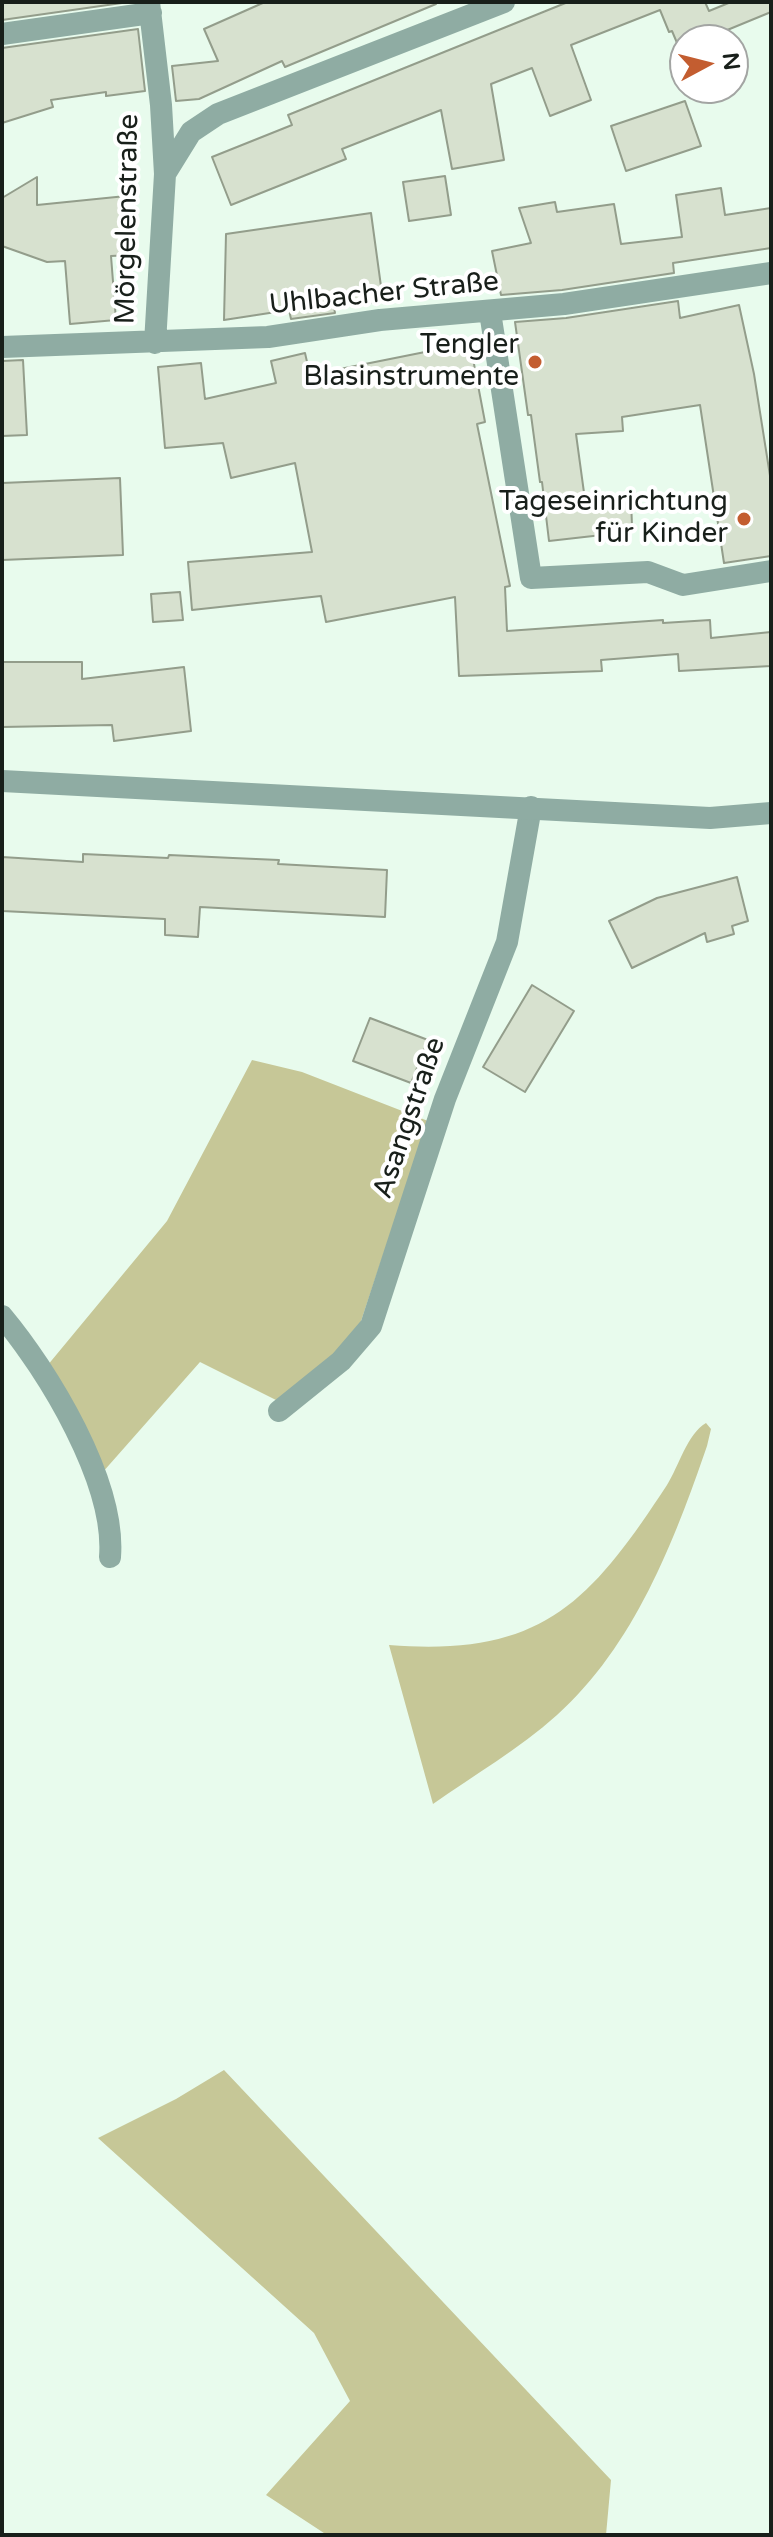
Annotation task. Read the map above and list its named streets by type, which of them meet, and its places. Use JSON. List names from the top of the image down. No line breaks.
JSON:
{"streets":{"street":["Mörgelenstraße","Uhlbacher Straße","Asangstraße"]},"crossings":[["Mörgelenstraße","Uhlbacher Straße"]],"places":["Tengler Blasinstrumente","Tageseinrichtung für Kinder"],"north":"right"}
